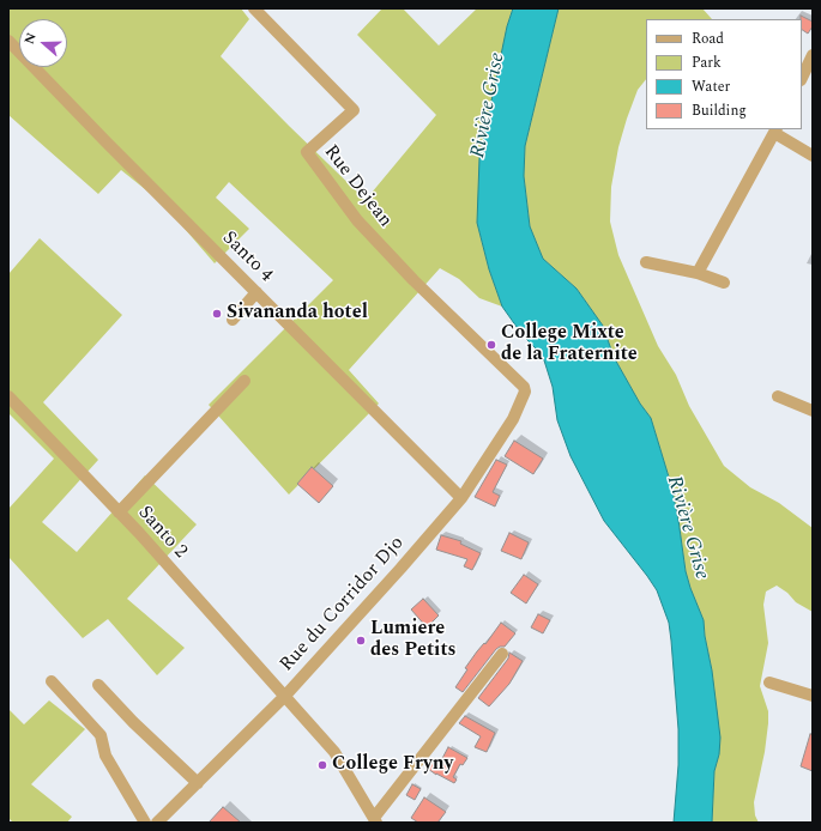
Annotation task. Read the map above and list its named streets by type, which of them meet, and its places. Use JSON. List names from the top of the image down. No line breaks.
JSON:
{"streets":{"street":["Rue Dejean","Santo 4","Santo 2","Rue du Corridor Djo"]},"crossings":[["Rue Dejean","Rue du Corridor Djo"],["Santo 4","Rue du Corridor Djo"],["Santo 2","Rue du Corridor Djo"]],"water":["Rivière Grise"],"places":["Sivananda hotel","College Mixte de la Fraternite","Lumiere des Petits","College Fryny"],"legend":["Road","Park","Water","Building"],"north":"left"}
